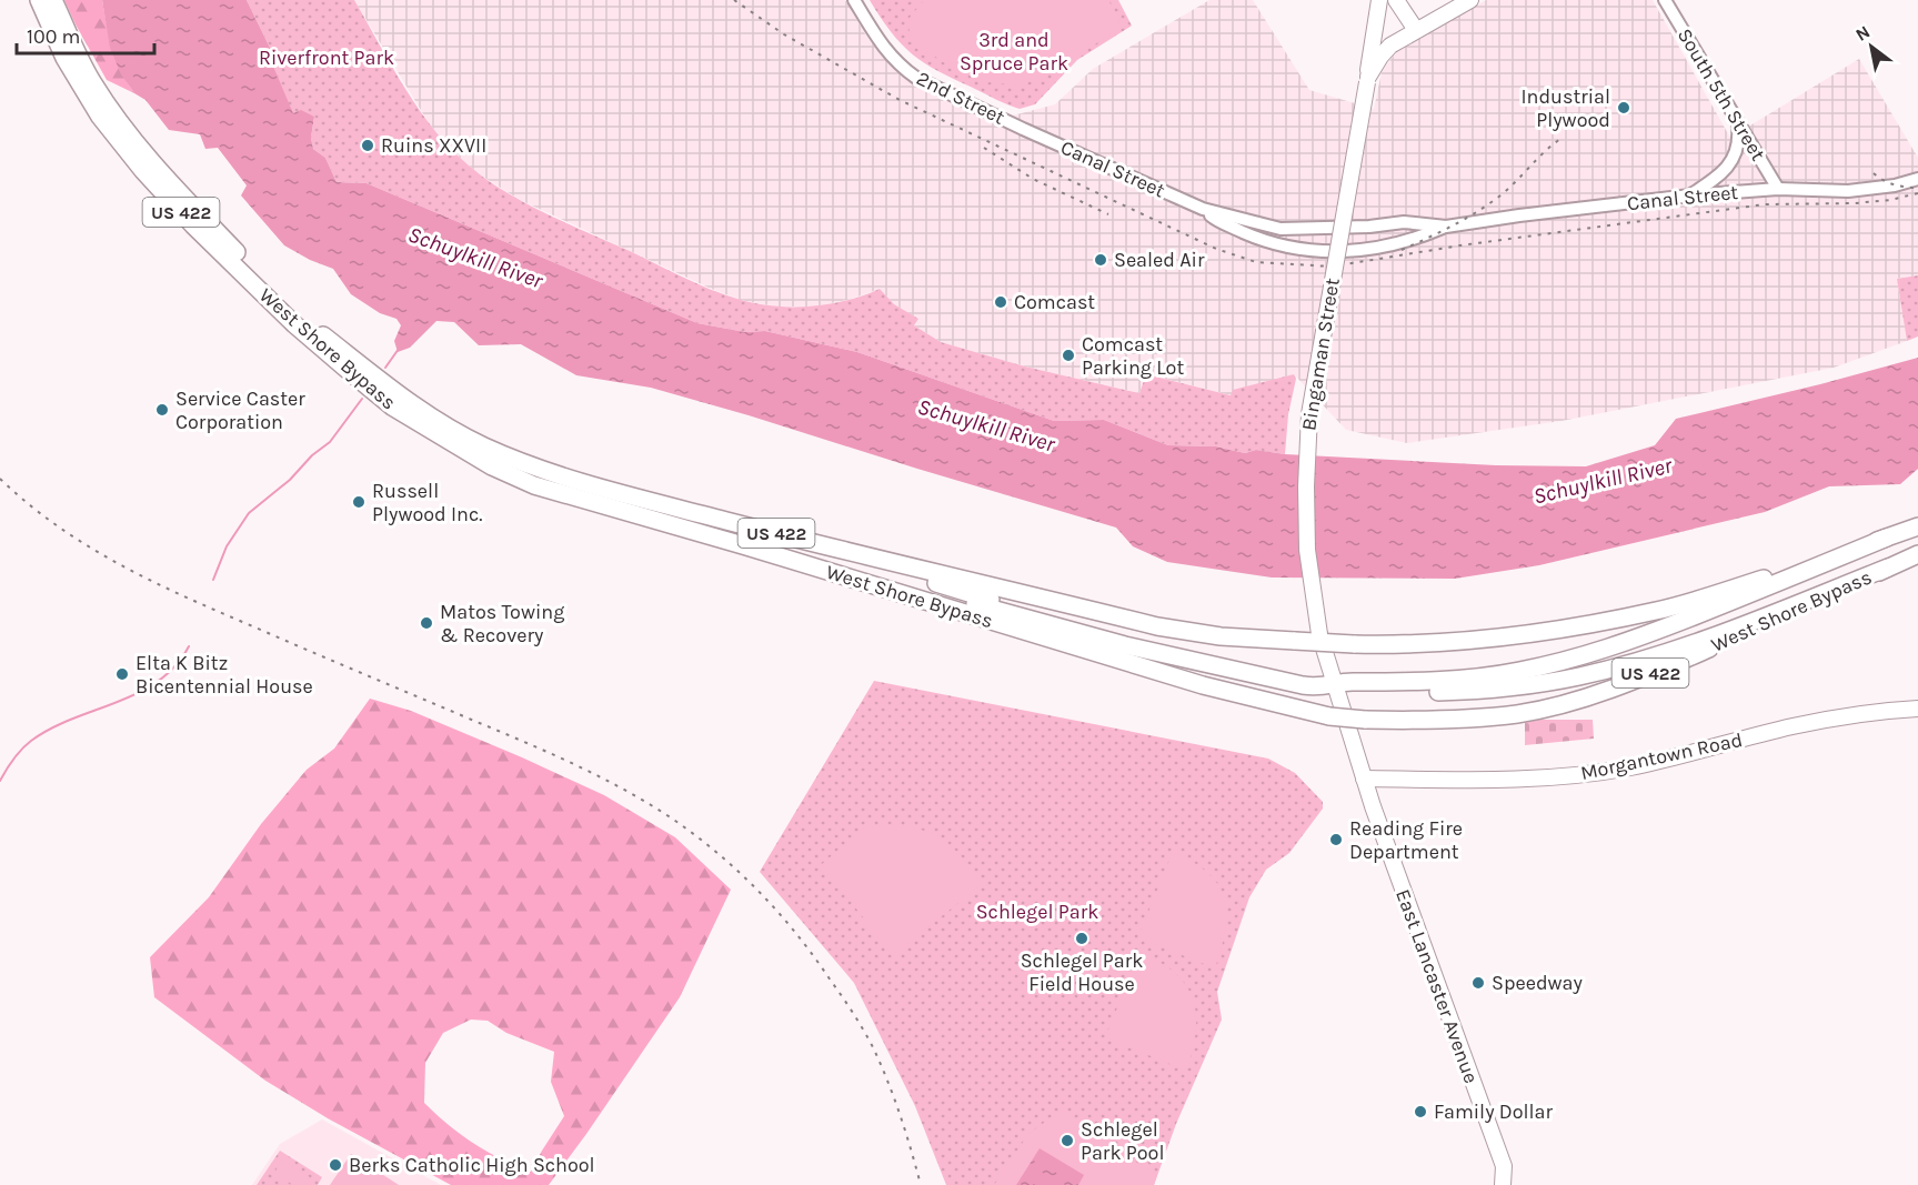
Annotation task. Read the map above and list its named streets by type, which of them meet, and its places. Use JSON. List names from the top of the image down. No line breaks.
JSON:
{"streets":{"highway":["US 422","West Shore Bypass"],"main road":["Bingaman Street","Morgantown Road","East Lancaster Avenue"],"street":["South 5th Street","2nd Street","Canal Street"]},"crossings":[["South 5th Street","Canal Street"],["2nd Street","Canal Street"],["Bingaman Street","East Lancaster Avenue"],["Morgantown Road","East Lancaster Avenue"]],"water":["Schuylkill River"],"parks":["3rd and Spruce Park","Riverfront Park","Schlegel Park"],"places":["Industrial Plywood","Ruins XXVII","Sealed Air","Comcast","Comcast Parking Lot","Service Caster Corporation","Russell Plywood Inc.","Matos Towing & Recovery","Elta K Bitz Bicentennial House","Reading Fire Department","Schlegel Park Field House","Speedway","Family Dollar","Schlegel Park Pool","Berks Catholic High School"],"scale_bar":"100 m","north":"top left"}
